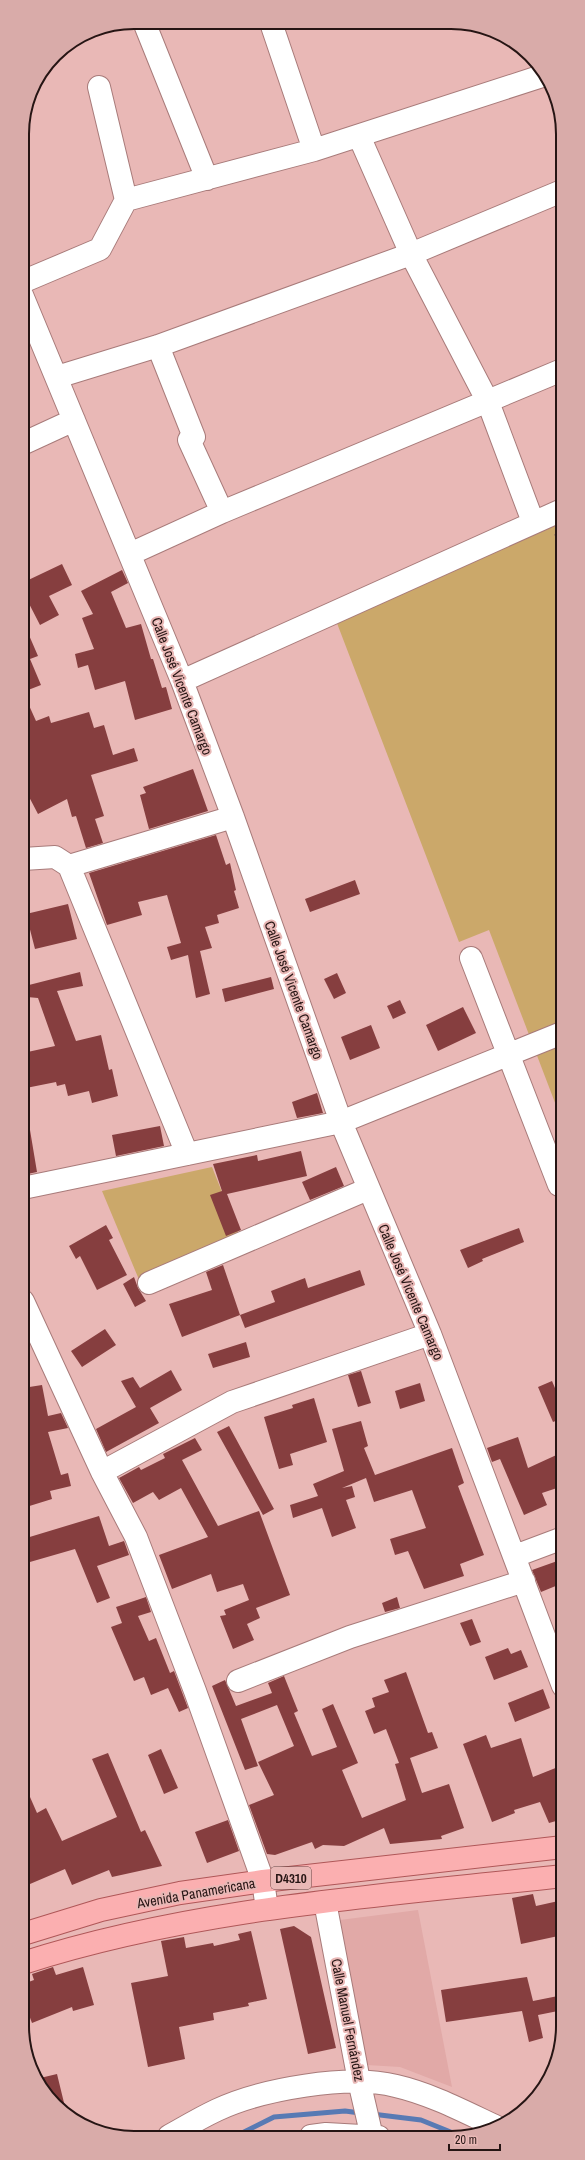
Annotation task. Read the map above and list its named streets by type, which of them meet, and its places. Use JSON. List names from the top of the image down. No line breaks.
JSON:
{"streets":{"main road":["D4310","Avenida Panamericana"],"street":["Calle José Vicente Camargo","Calle Manuel Fernández"]},"crossings":[["Avenida Panamericana","Calle Manuel Fernández"]],"scale_bar":"20 m"}
